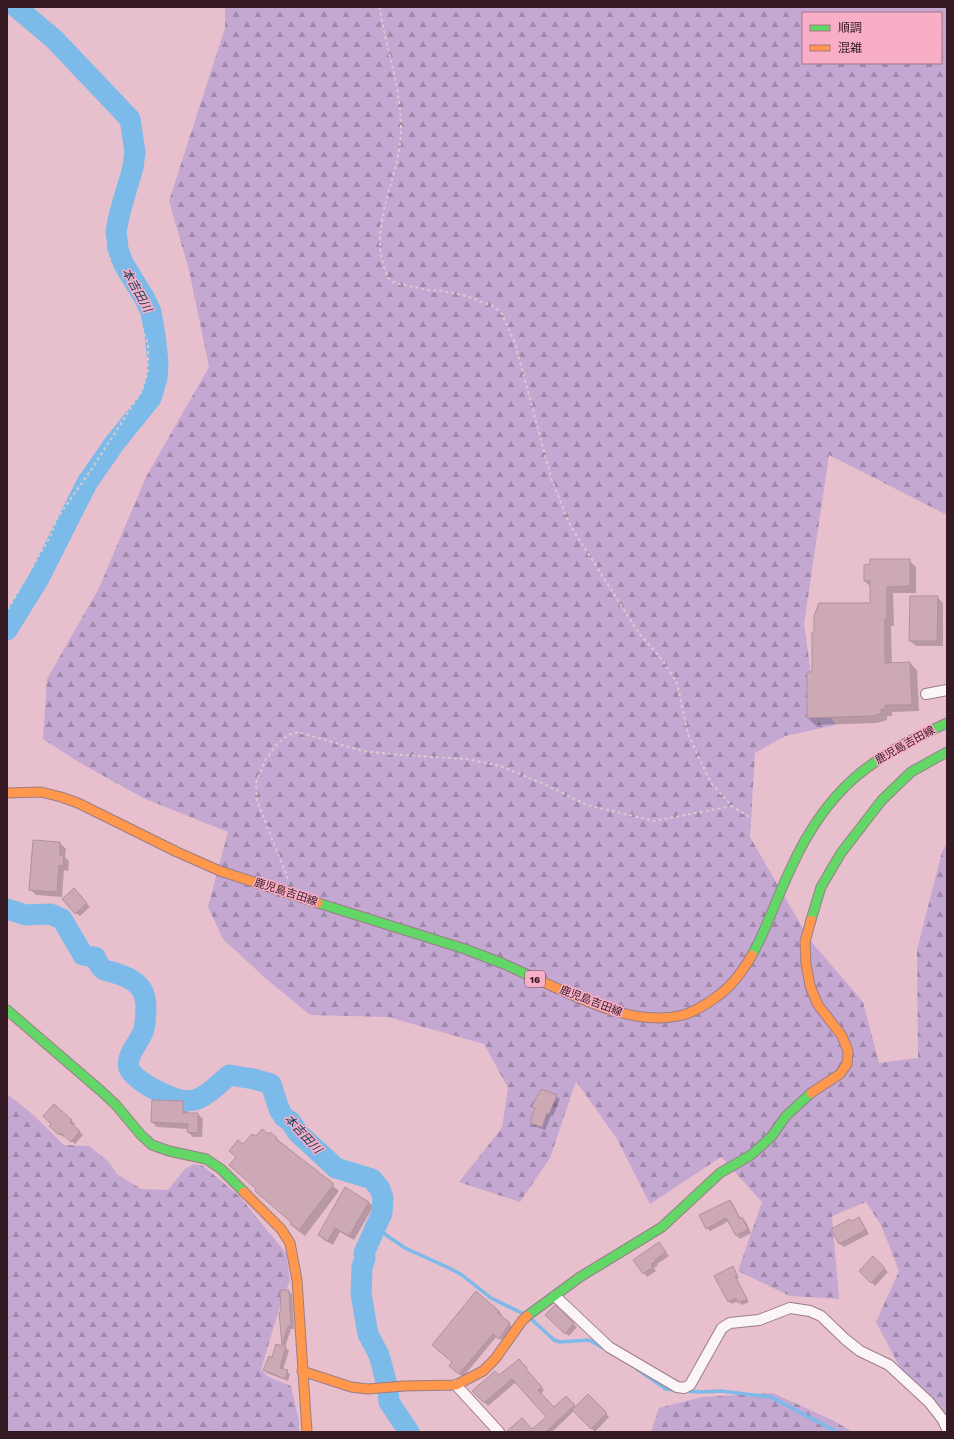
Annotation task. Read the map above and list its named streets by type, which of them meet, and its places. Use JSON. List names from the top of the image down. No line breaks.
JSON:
{"streets":{"street":["鹿児島吉田線","16"]},"water":["本吉田川"],"legend":["順調","混雑"]}
